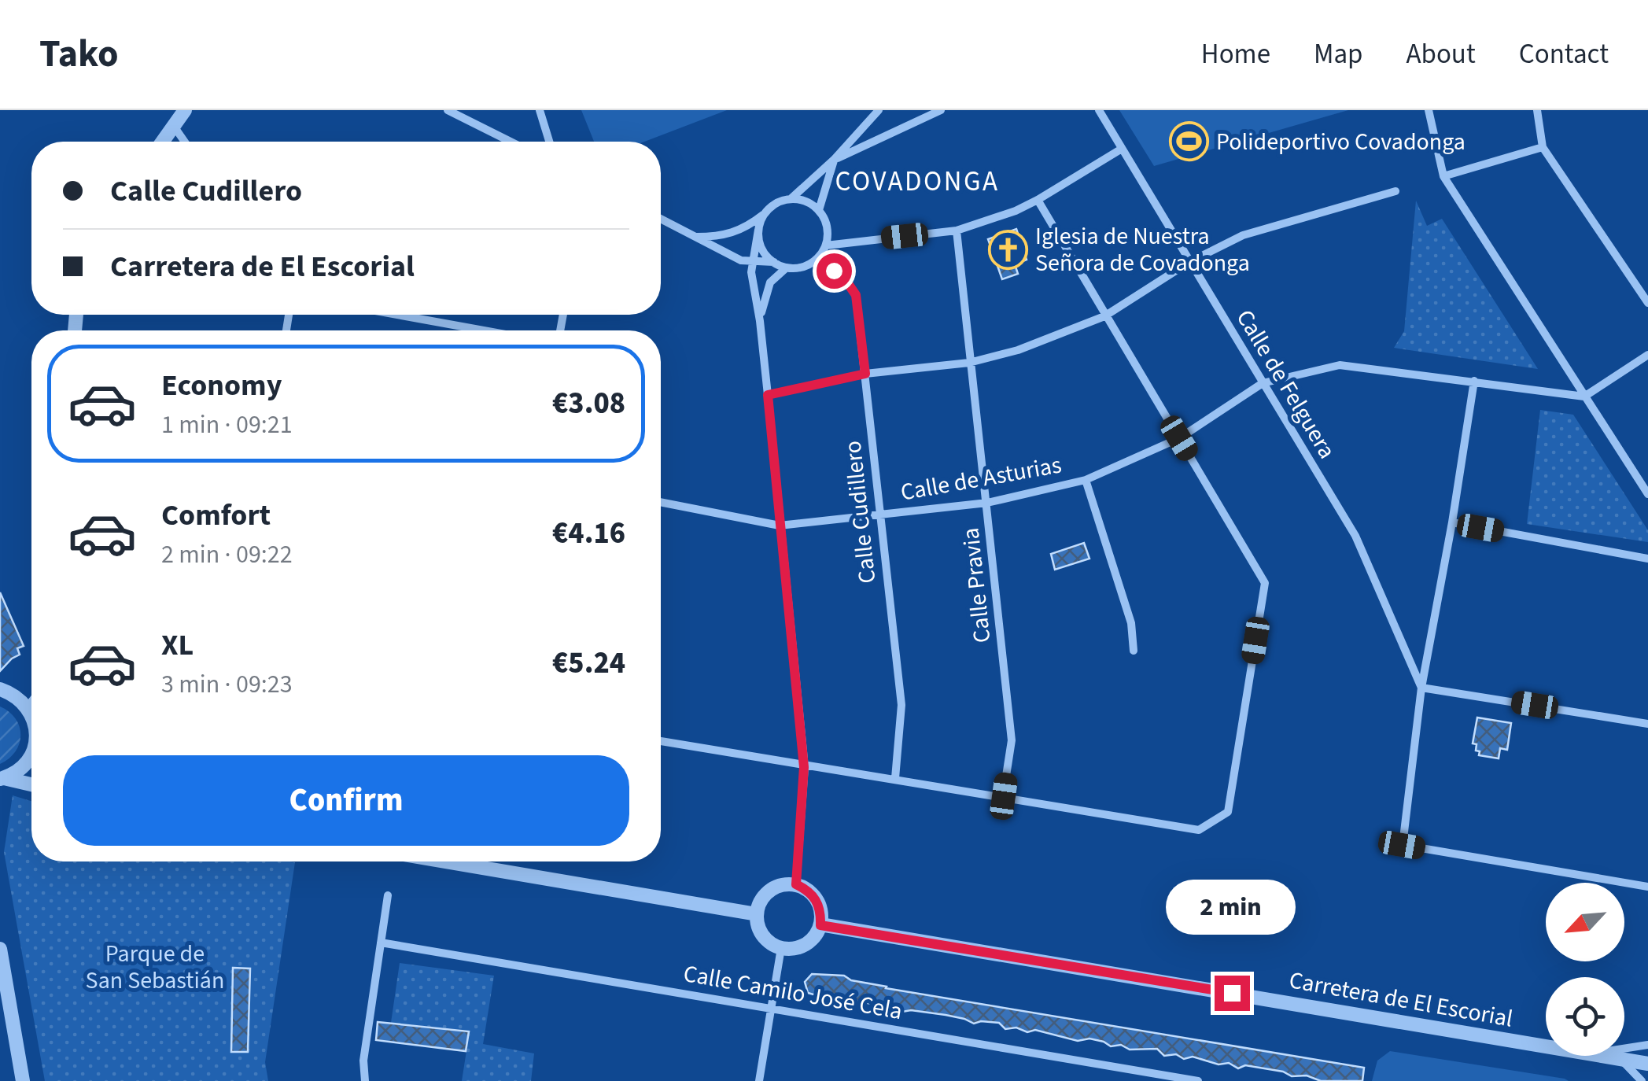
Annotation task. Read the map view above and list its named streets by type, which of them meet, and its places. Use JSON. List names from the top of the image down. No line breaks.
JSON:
{"streets":{"street":["Calle de Felguera","Calle de Asturias","Calle Cudillero","Calle Pravia","Calle Camilo José Cela","Carretera de El Escorial"]},"crossings":[["Calle de Felguera","Calle de Asturias"],["Calle de Asturias","Calle Cudillero"],["Calle de Asturias","Calle Pravia"]],"districts":["COVADONGA"],"parks":["Parque de San Sebastián"],"places":{"sports":["Polideportivo Covadonga"],"church":["Iglesia de Nuestra Señora de Covadonga"]},"north":"bottom left","page":{"header":"Tako","nav":["Home","Map","About","Contact"],"banner":["Calle Cudillero","Carretera de El Escorial"],"list":[{"name":"Economy","note":"1 min · 09:21","value":"€3.08"},{"name":"Comfort","note":"2 min · 09:22","value":"€4.16"},{"name":"XL","note":"3 min · 09:23","value":"€5.24"}],"buttons":"Confirm","bubble":"2 min"}}
